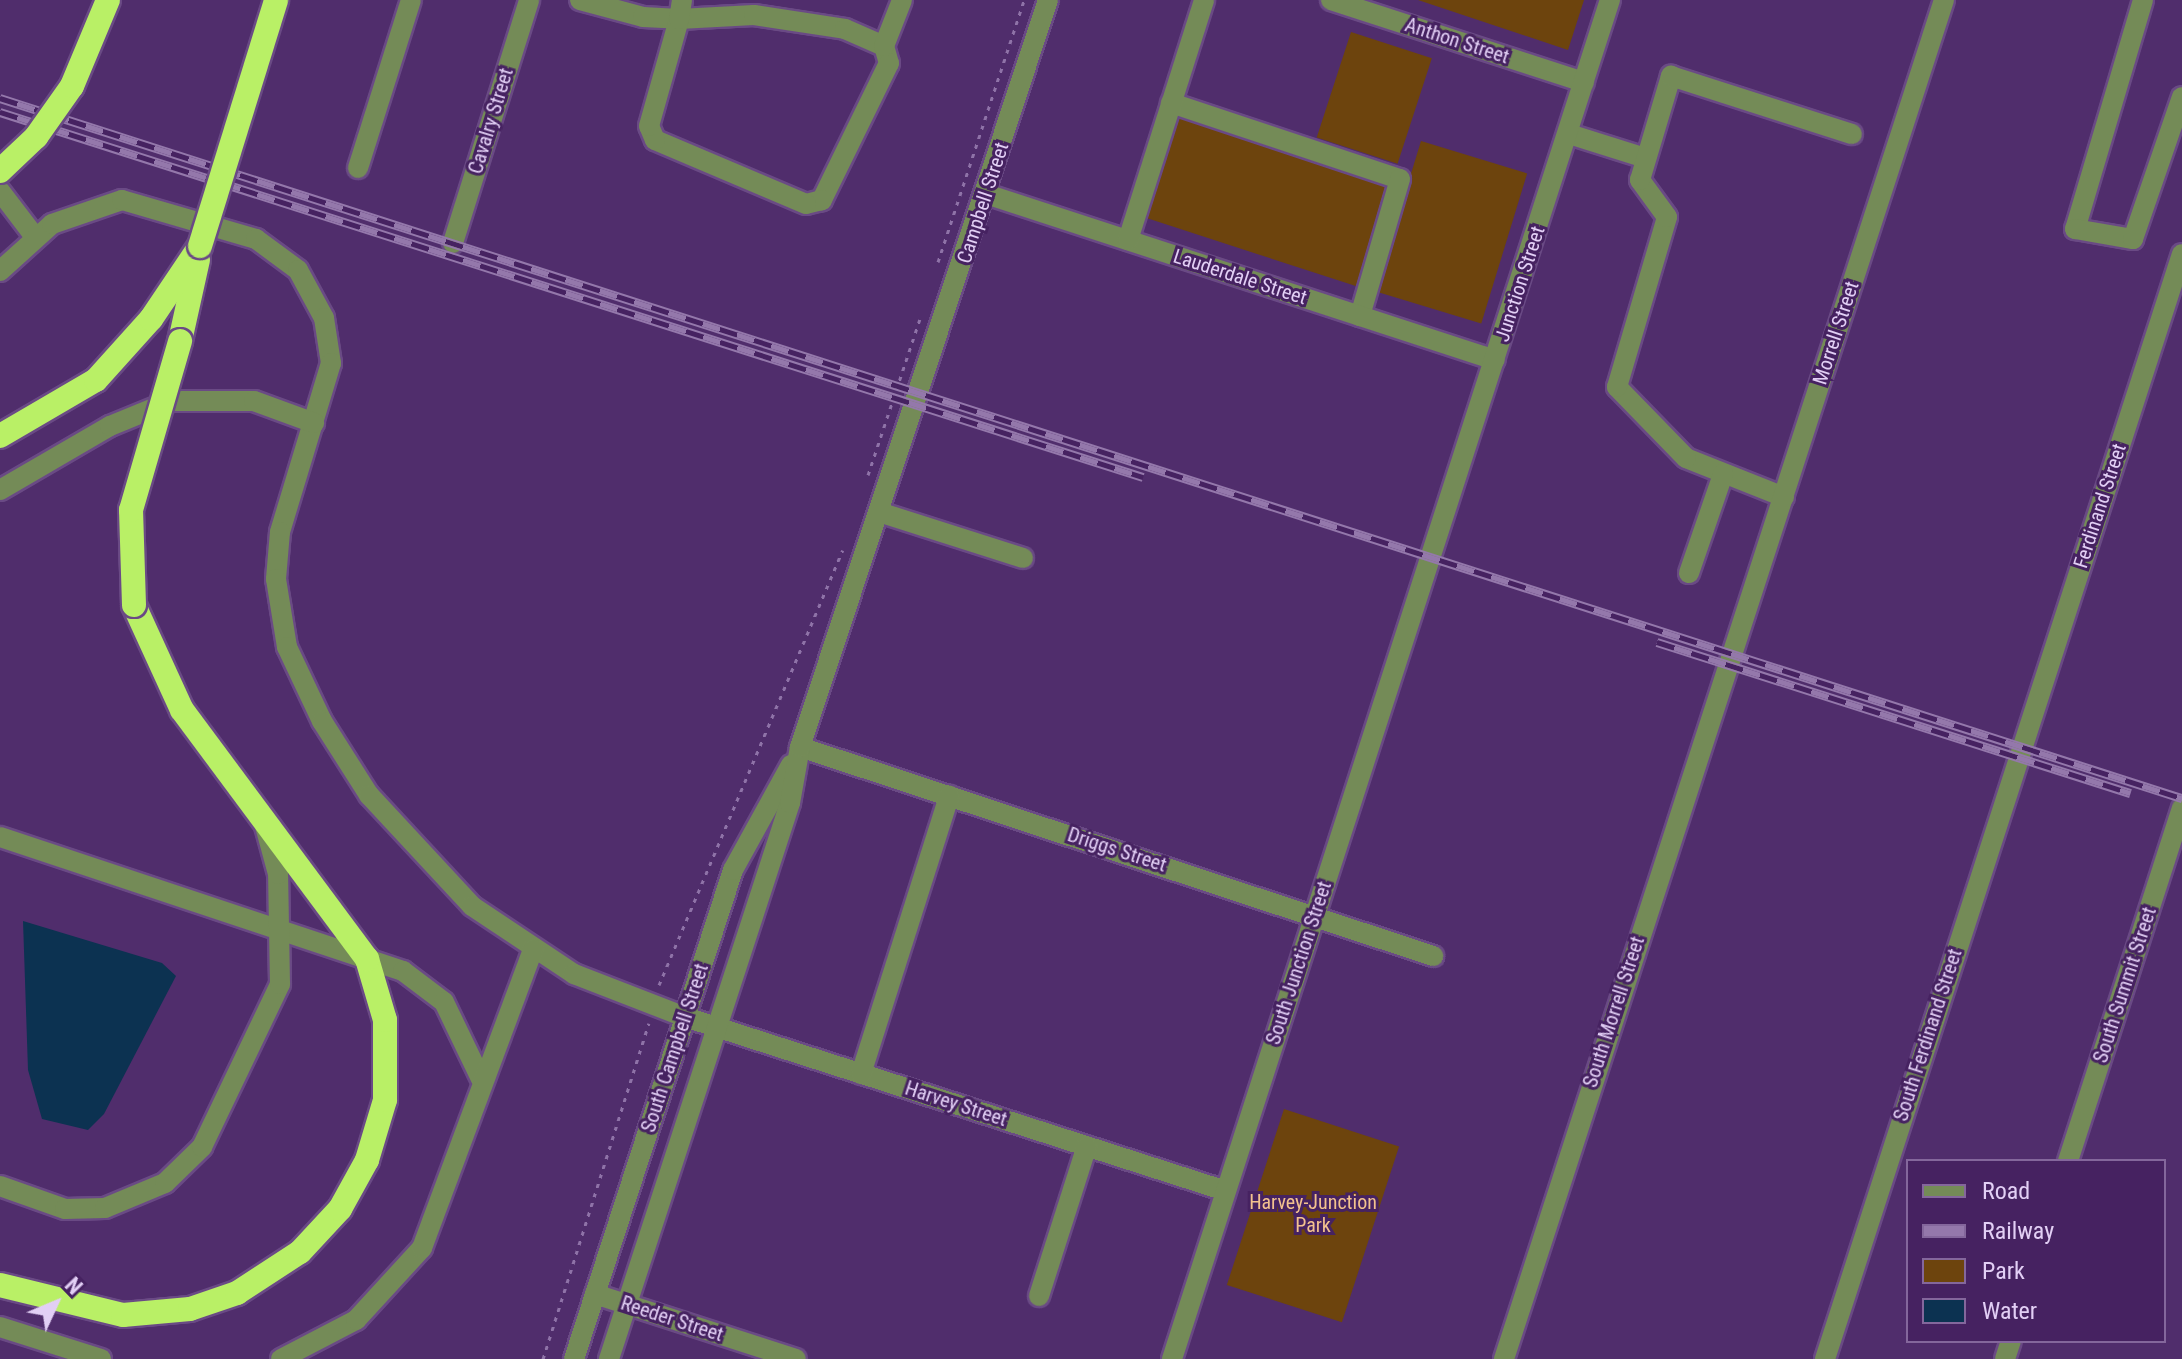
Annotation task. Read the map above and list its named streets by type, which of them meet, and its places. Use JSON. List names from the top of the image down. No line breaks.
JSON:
{"streets":{"street":["Anthon Street","Cavalry Street","Campbell Street","Lauderdale Street","Junction Street","Morrell Street","Ferdinand Street","Driggs Street","South Junction Street","South Summit Street","South Morrell Street","South Ferdinand Street","South Campbell Street","Harvey Street","Reeder Street"]},"crossings":[["Anthon Street","Junction Street"],["Campbell Street","Lauderdale Street"],["Campbell Street","South Campbell Street"],["Lauderdale Street","Junction Street"],["Junction Street","South Junction Street"],["Morrell Street","South Morrell Street"],["Ferdinand Street","South Ferdinand Street"],["Driggs Street","South Junction Street"],["Driggs Street","South Campbell Street"],["South Junction Street","Harvey Street"],["South Campbell Street","Harvey Street"],["South Campbell Street","Reeder Street"]],"parks":["Harvey-Junction Park"],"legend":["Road","Railway","Park","Water"],"north":"top right"}
